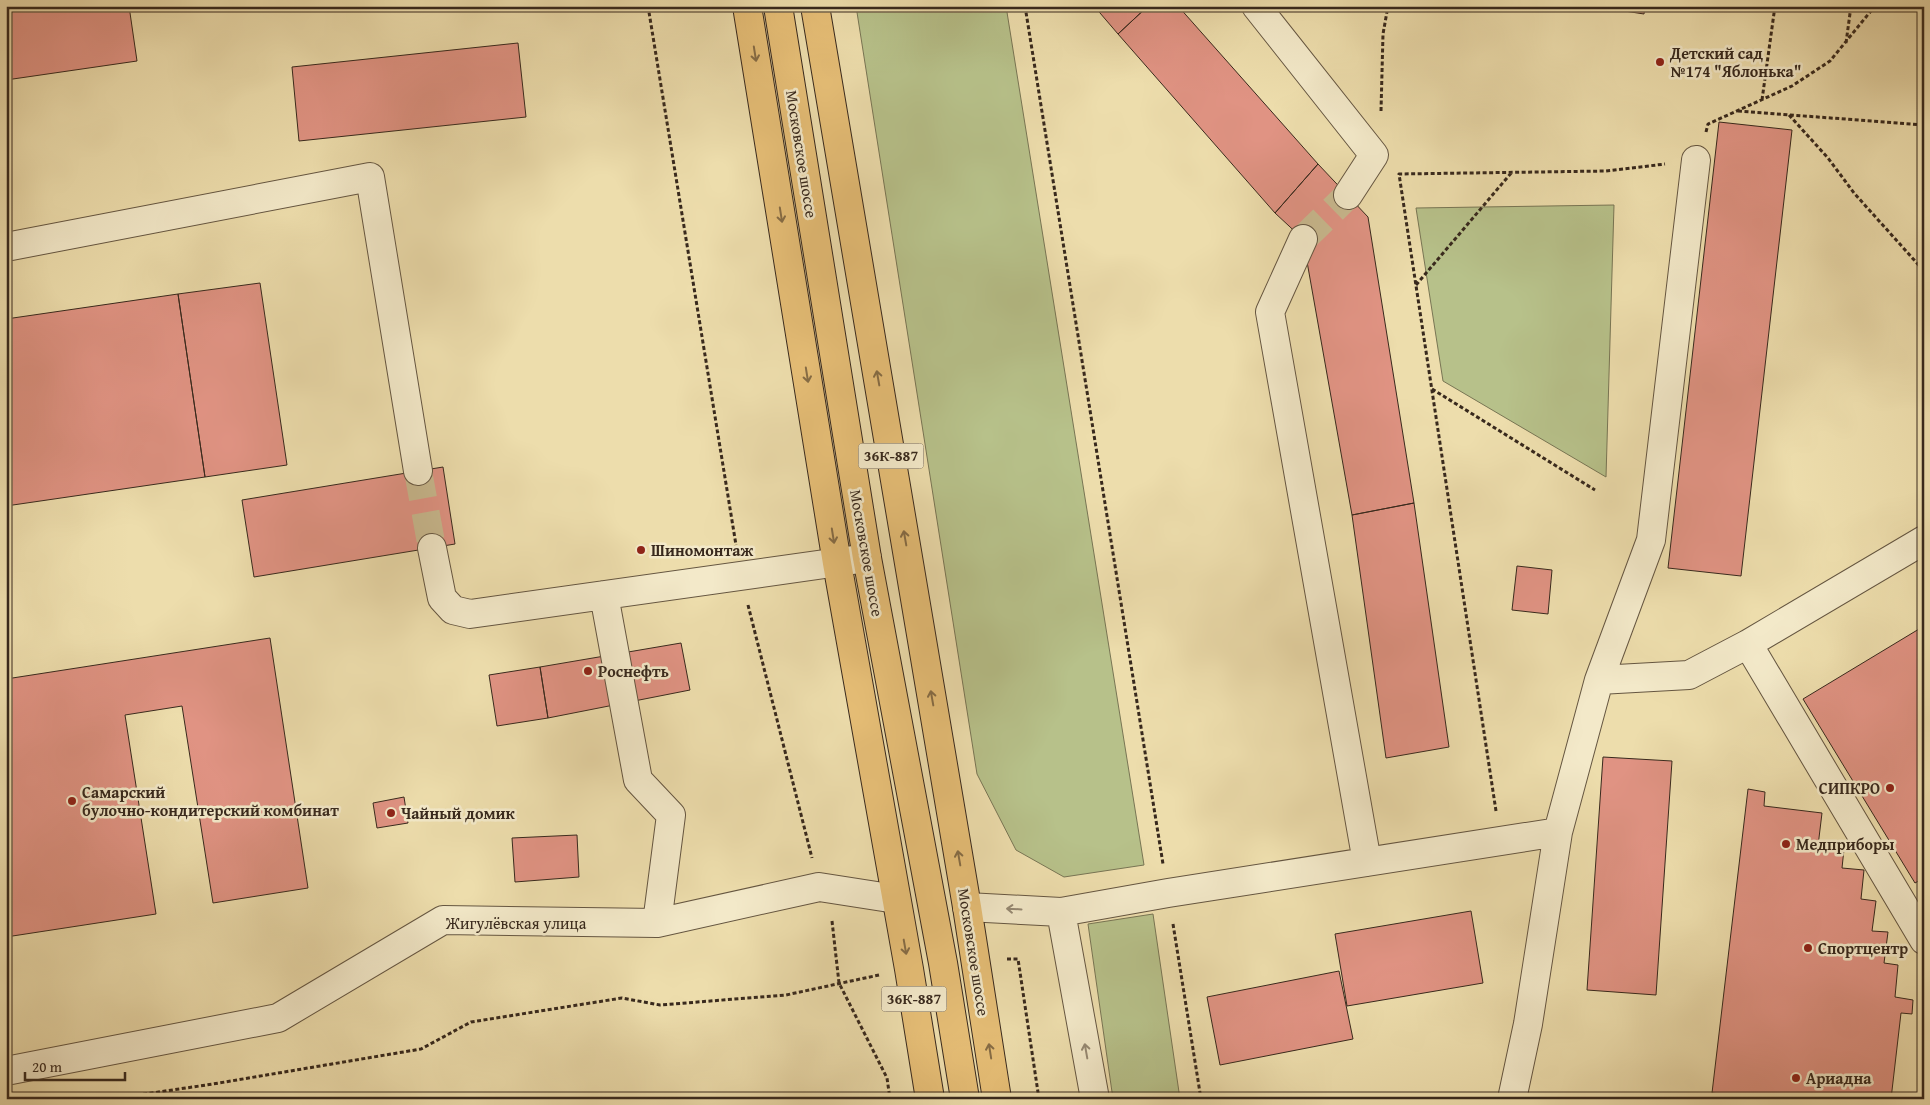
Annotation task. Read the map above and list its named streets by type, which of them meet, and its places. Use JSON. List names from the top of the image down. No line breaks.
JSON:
{"streets":{"main road":["Московское шоссе","36К-887","Жигулёвская улица"]},"crossings":[["Московское шоссе","Жигулёвская улица"]],"places":["Детский сад №174 \"Яблонька\"","Шиномонтаж","Роснефть","СИПКРО","Самарский булочно-кондитерский комбинат","Чайный домик","Медприборы","Спортцентр","Ариадна"],"scale_bar":"20 m"}
